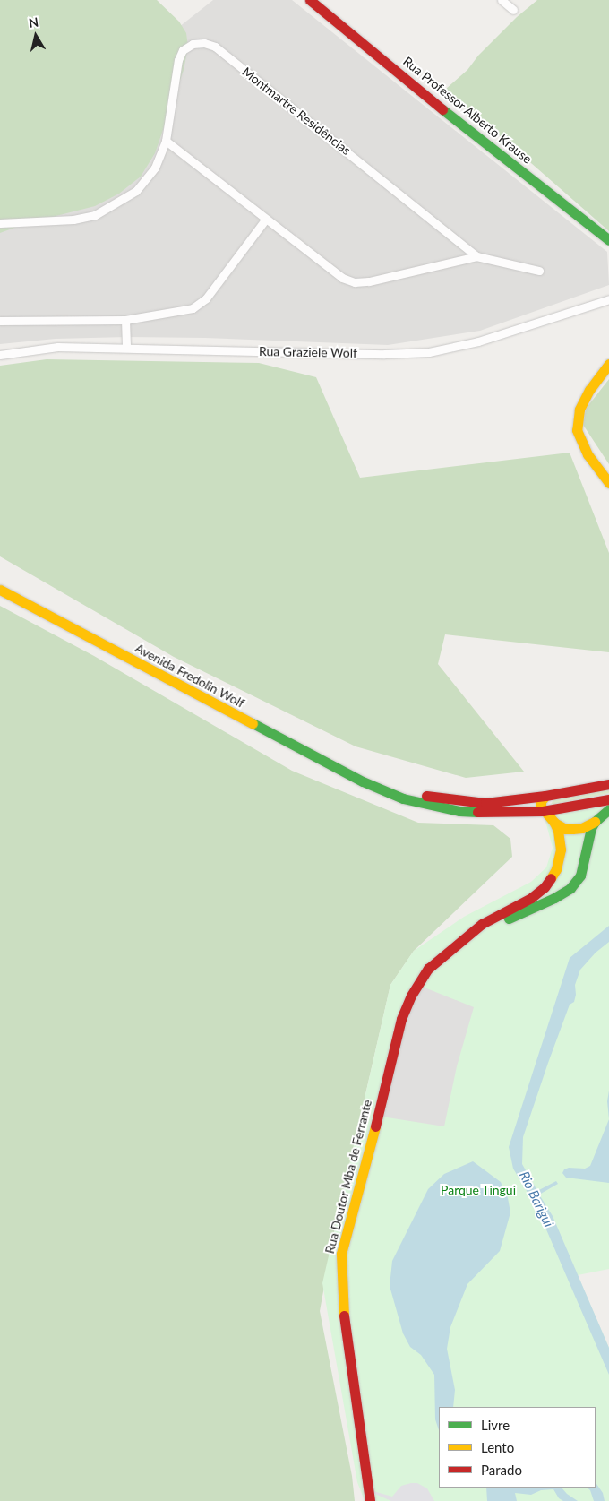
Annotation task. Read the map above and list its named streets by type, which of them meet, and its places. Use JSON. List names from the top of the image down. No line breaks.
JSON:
{"streets":{"street":["Rua Professor Alberto Krause","Montmartre Residências","Rua Graziele Wolf","Avenida Fredolin Wolf","Rua Doutor Mba de Ferrante"]},"water":["Rio Barigui"],"parks":["Parque Tingui"],"legend":["Livre","Lento","Parado"],"north":"top"}
